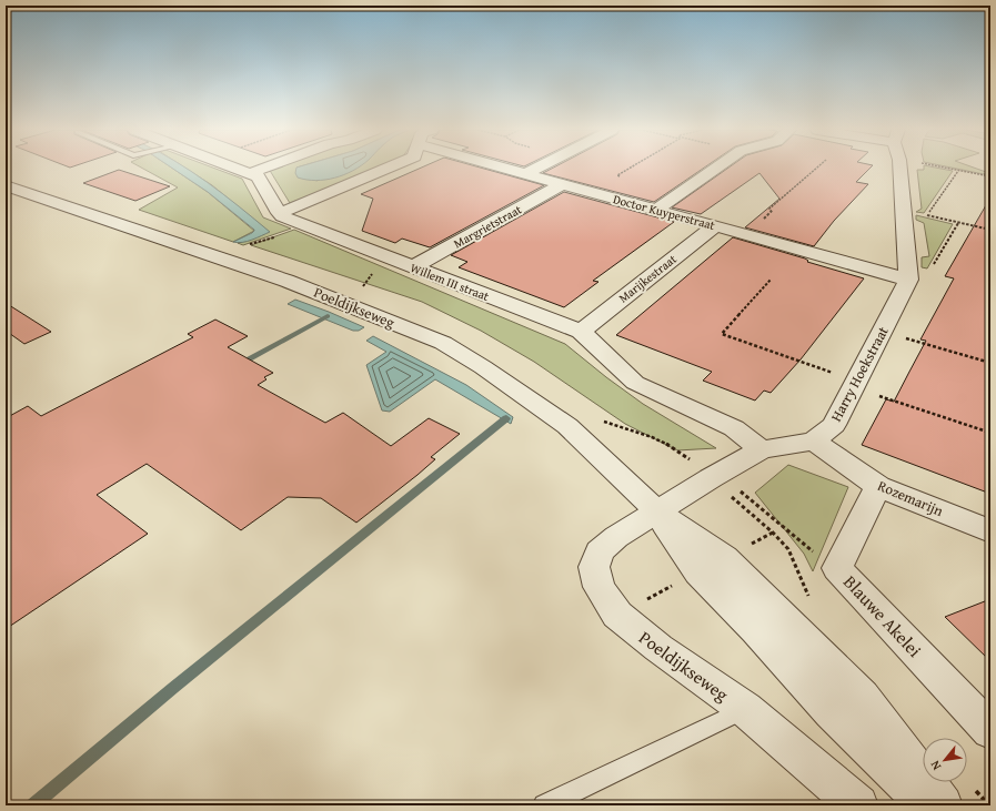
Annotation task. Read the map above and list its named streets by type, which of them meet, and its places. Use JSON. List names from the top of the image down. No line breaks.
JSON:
{"streets":{"street":["Doctor Kuyperstraat","Margrietstraat","Marijkestraat","Willem III straat","Poeldijkseweg","Harry Hoekstraat","Rozemarijn","Blauwe Akelei"]},"crossings":[["Doctor Kuyperstraat","Margrietstraat"],["Doctor Kuyperstraat","Marijkestraat"],["Doctor Kuyperstraat","Harry Hoekstraat"],["Margrietstraat","Willem III straat"],["Marijkestraat","Willem III straat"],["Harry Hoekstraat","Rozemarijn"],["Rozemarijn","Blauwe Akelei"]],"north":"bottom left"}
